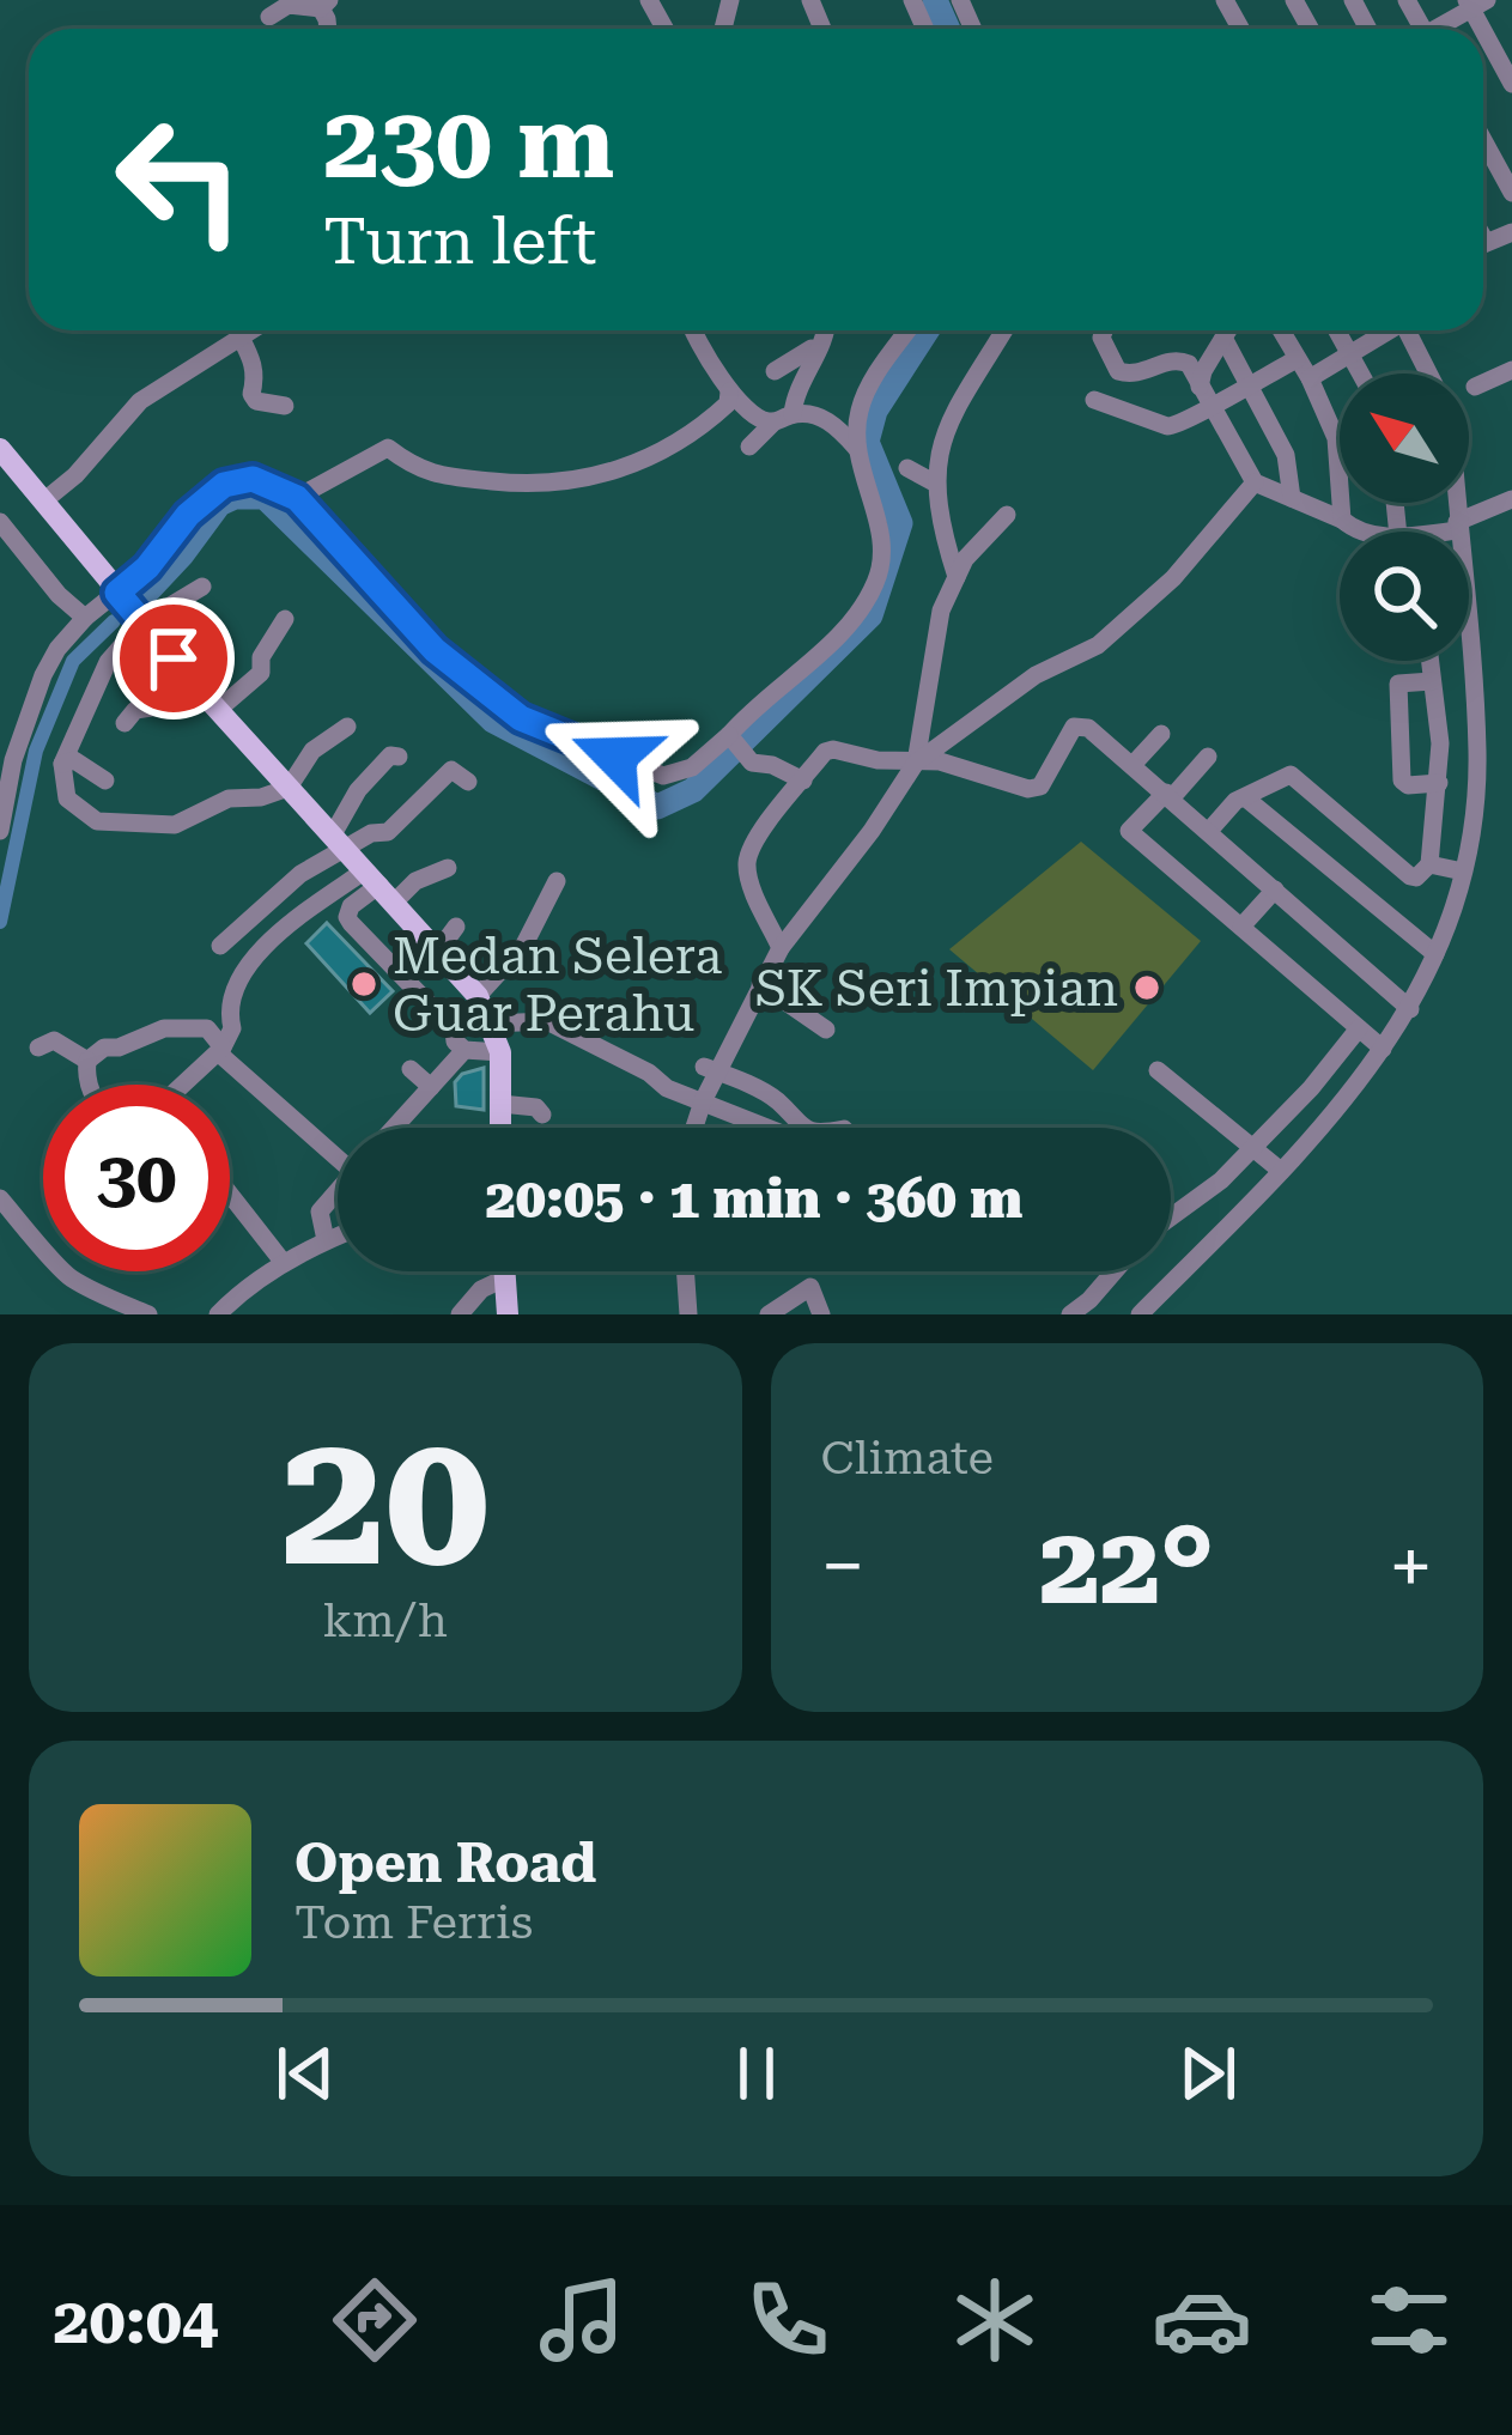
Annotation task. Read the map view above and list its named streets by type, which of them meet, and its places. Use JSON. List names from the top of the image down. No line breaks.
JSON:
{"places":["Medan Selera Guar Perahu","SK Seri Impian"],"north":"top left","page":{"turn":["230 m","Turn left"],"limit":"30","trip":"20:05 · 1 min · 360 m","tile":[["20","km/h"],"Climate"],"heat":["−","22°","+"],"song":["Open Road","Tom Ferris"],"tabs":"20:04"}}
